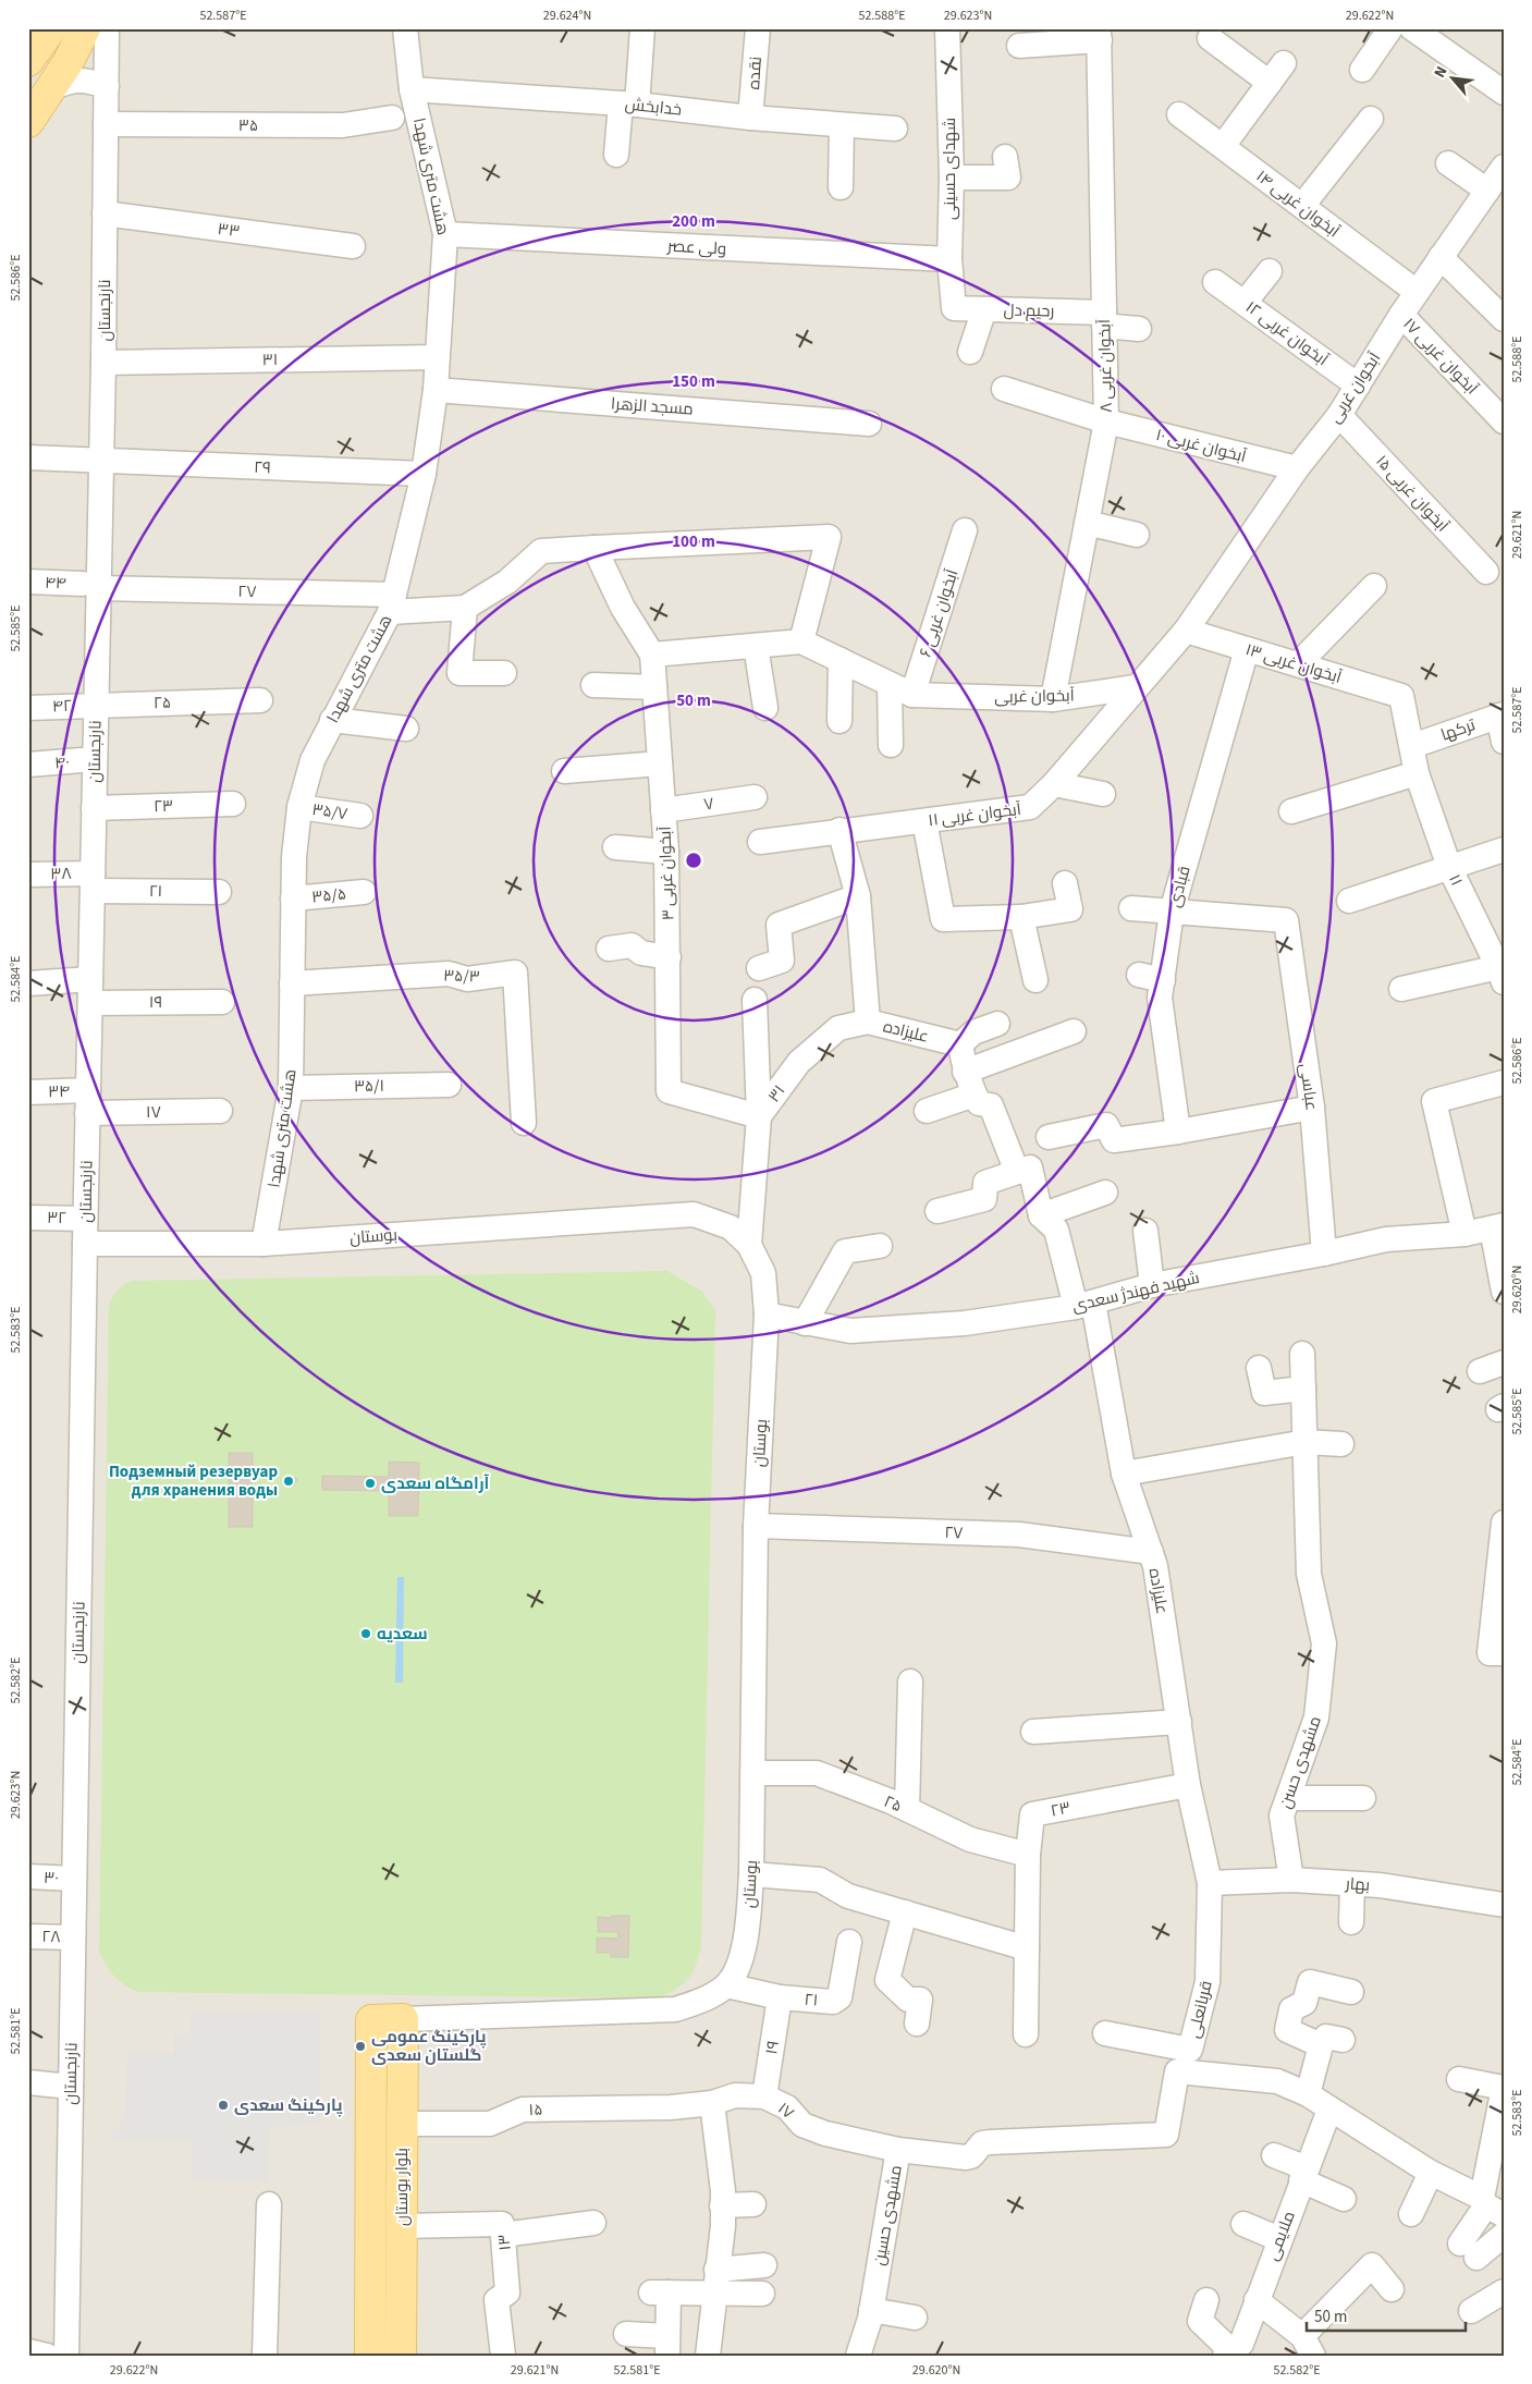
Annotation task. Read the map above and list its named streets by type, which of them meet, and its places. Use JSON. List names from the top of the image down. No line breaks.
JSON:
{"streets":{"main road":["بلوار بوستان"],"street":["نقده","خدابخش","۳۵","شهدای حسینی","هشت متری شهدا","آبخوان غربی ۱۴","۳۳","ولی عصر","نارنجستان","رحیم دل","آبخوان غربی ۱۲","آبخوان غربی ۱۷","۳۱","آبخوان غربی ۸","آبخوان غربی","مسجد الزهرا","آبخوان غربی ۱۰","۲۹","آبخوان غربی ۱۵","۴۴","۲۷","آبخوان غربی ۶","آبخوان غربی ۱۳","۲۵","۴۲","ترکها","۴۰","۷","۲۳","۳۵/۷","آبخوان غربی ۱۱","۳۸","آبخوان غربی ۳","۱۱","قبادی","۲۱","۳۵/۵","۳۵/۳","۱۹","علیزاده","۳۵/۱","عباسی","۳۴","۱۷","۳۲","بوستان","شهید فهندژ سعدی","مشهدی حسن","۳۰","بهار","۲۸","قربانعلی","۱۵","مشهدی حسین","ملایمی","۱۳"]},"crossings":[["نقده","خدابخش"],["خدابخش","هشت متری شهدا"],["۳۵","نارنجستان"],["شهدای حسینی","ولی عصر"],["شهدای حسینی","رحیم دل"],["هشت متری شهدا","ولی عصر"],["هشت متری شهدا","۳۱"],["هشت متری شهدا","مسجد الزهرا"],["هشت متری شهدا","۲۹"],["هشت متری شهدا","۲۷"],["هشت متری شهدا","۳۵/۷"],["هشت متری شهدا","۳۵/۵"],["هشت متری شهدا","۳۵/۳"],["هشت متری شهدا","۳۵/۱"],["هشت متری شهدا","بوستان"],["آبخوان غربی ۱۴","آبخوان غربی"],["۳۳","نارنجستان"],["نارنجستان","۳۱"],["نارنجستان","۲۹"],["نارنجستان","۴۴"],["نارنجستان","۲۷"],["نارنجستان","۲۵"],["نارنجستان","۴۲"],["نارنجستان","۴۰"],["نارنجستان","۲۳"],["نارنجستان","۳۸"],["نارنجستان","۲۱"],["نارنجستان","۱۹"],["نارنجستان","۳۴"],["نارنجستان","۱۷"],["نارنجستان","۳۲"],["نارنجستان","بوستان"],["نارنجستان","۳۰"],["نارنجستان","۲۸"],["رحیم دل","آبخوان غربی ۸"],["آبخوان غربی ۱۲","آبخوان غربی"],["آبخوان غربی ۱۷","آبخوان غربی"],["۳۱","آبخوان غربی ۳"],["۳۱","علیزاده"],["آبخوان غربی ۸","آبخوان غربی"],["آبخوان غربی ۸","آبخوان غربی ۱۰"],["آبخوان غربی","آبخوان غربی ۱۰"],["آبخوان غربی","آبخوان غربی ۱۵"],["آبخوان غربی","آبخوان غربی ۶"],["آبخوان غربی","آبخوان غربی ۱۳"],["آبخوان غربی","آبخوان غربی ۱۱"],["۴۴","۲۷"],["۲۷","علیزاده"],["۲۷","بوستان"],["آبخوان غربی ۱۳","۱۱"],["آبخوان غربی ۱۳","قبادی"],["۲۵","۴۲"],["۲۵","۲۳"],["۲۵","بوستان"],["ترکها","۱۱"],["۷","آبخوان غربی ۳"],["۲۳","علیزاده"],["آبخوان غربی ۱۱","علیزاده"],["۳۸","۲۱"],["قبادی","عباسی"],["۲۱","۱۹"],["۲۱","بوستان"],["۱۹","۱۷"],["علیزاده","شهید فهندژ سعدی"],["علیزاده","بهار"],["علیزاده","قربانعلی"],["عباسی","شهید فهندژ سعدی"],["۳۴","۱۷"],["۱۷","۱۵"],["۱۷","مشهدی حسین"],["بوستان","شهید فهندژ سعدی"],["بوستان","بلوار بوستان"],["مشهدی حسن","بهار"],["بهار","قربانعلی"],["۱۵","بلوار بوستان"],["بلوار بوستان","۱۳"]],"places":["Подземный резервуар для хранения воды","آرامگاه سعدی","سعدیه","پارکینگ عمومی گلستان سعدی","پارکینگ سعدی"],"scale_bar":"50 m","north":"top left","coordinates":["52.587°E","29.624°N","52.588°E","29.623°N","29.622°N","52.586°E","29.621°N","52.585°E","52.584°E","29.620°N","52.583°E","52.582°E","52.581°E"],"rings":["200 m","150 m","100 m","50 m"]}
